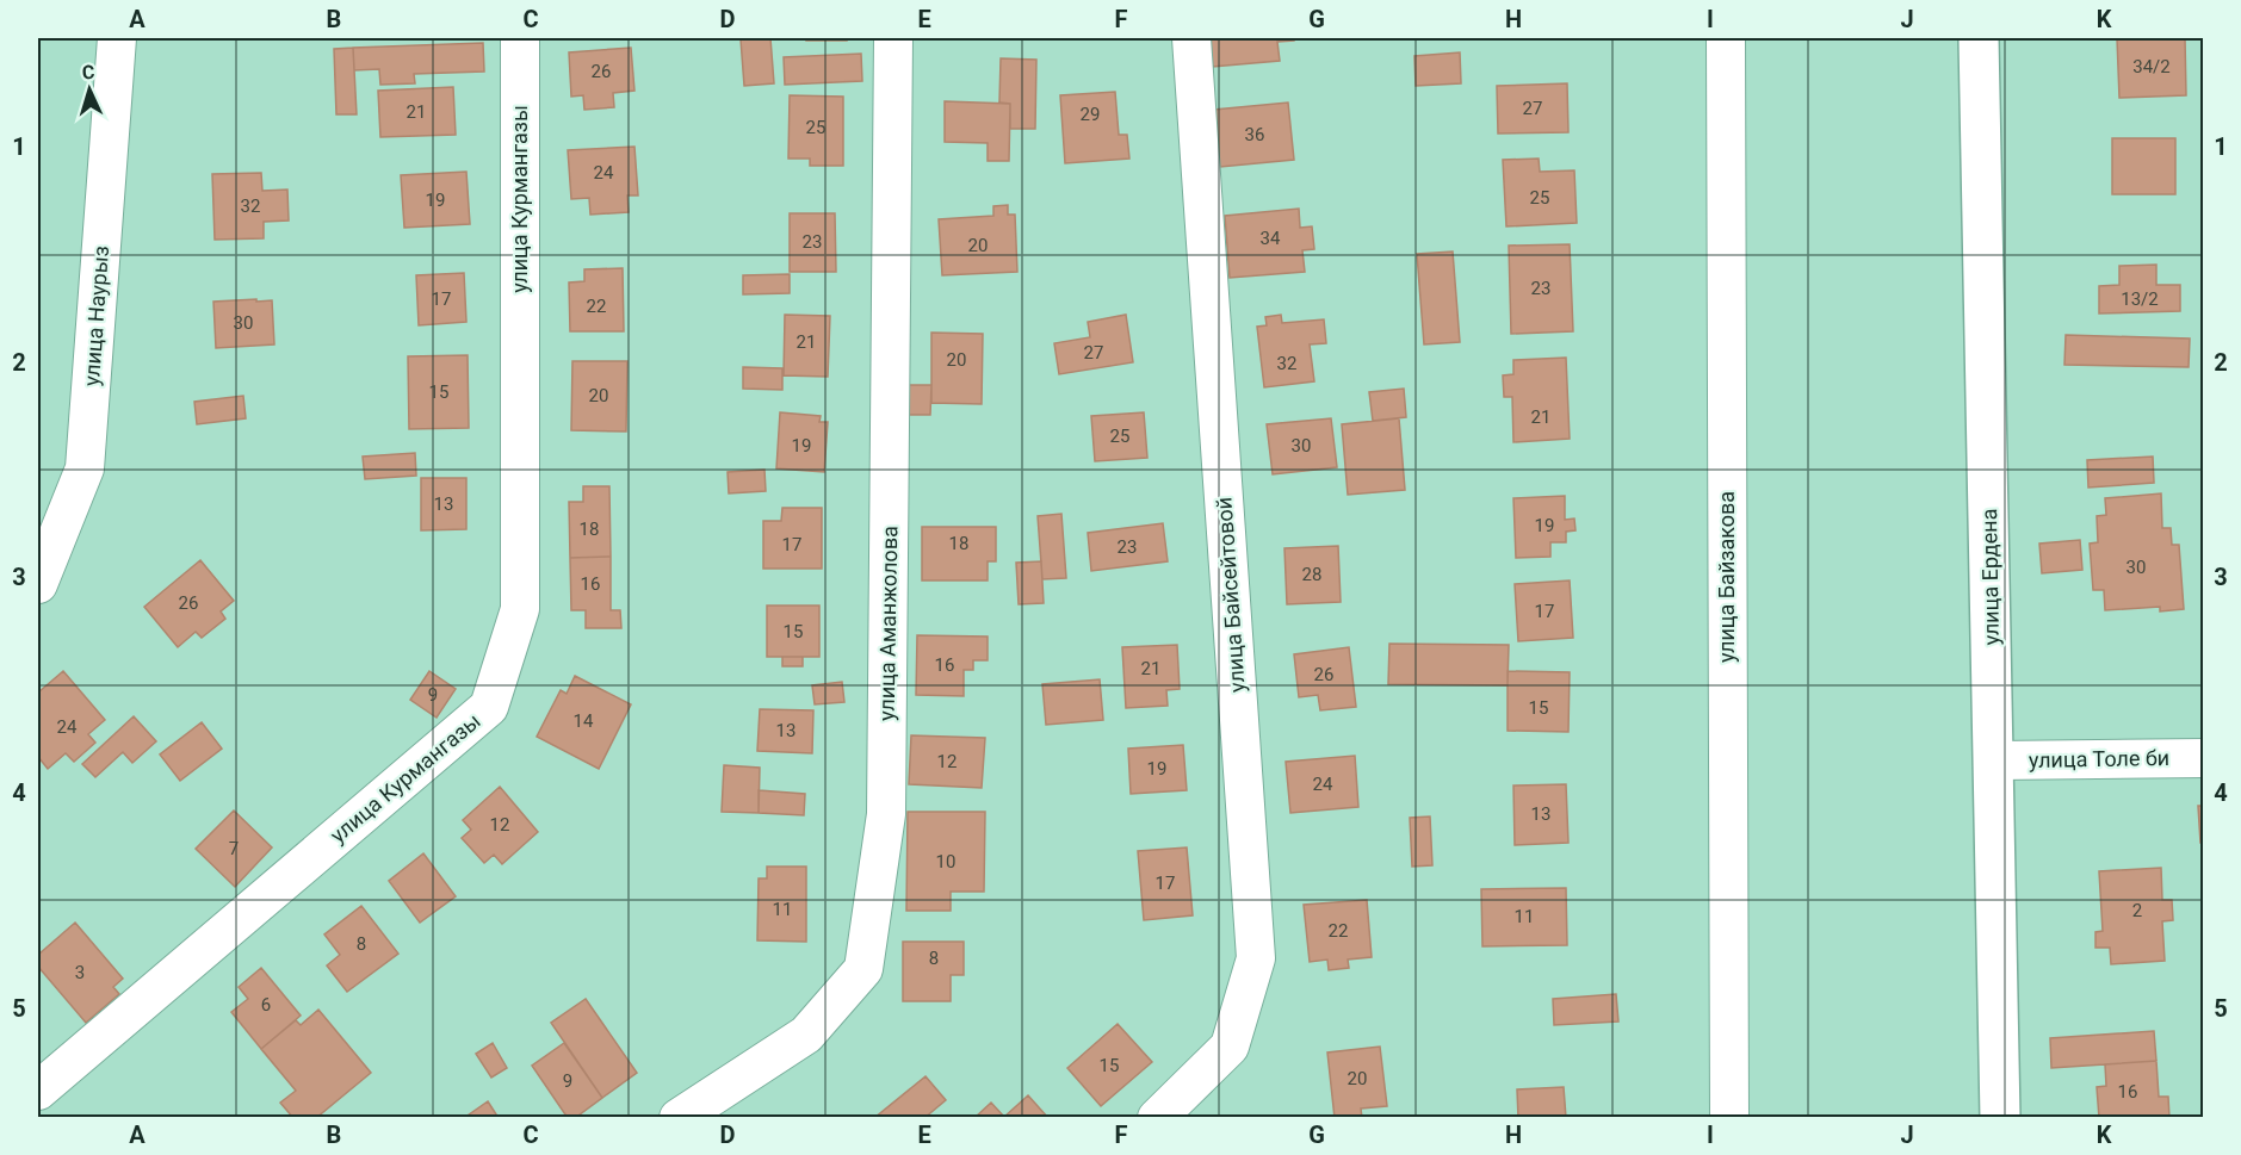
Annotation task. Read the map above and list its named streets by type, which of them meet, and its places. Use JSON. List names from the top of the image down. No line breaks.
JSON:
{"streets":{"street":["улица Курмангазы","улица Наурыз","улица Байзакова","улица Ердена","улица Байсейтовой","улица Аманжолова","улица Толе би"]},"crossings":[["улица Ердена","улица Толе би"]],"house_numbers":["34/2","26","27","21","29","25","36","24","25","19","32","34","23","20","23","17","13/2","22","30","21","27","20","32","15","20","21","25","19","30","13","19","18","18","17","23","30","28","16","26","17","15","16","21","26","9","15","14","24","13","12","19","24","13","12","7","10","17","11","2","11","22","8","8","3","6","15","20","9","16"],"north":"top","grid":{"columns":["A","B","C","D","E","F","G","H","I","J","K"],"rows":["1","2","3","4","5"]}}
